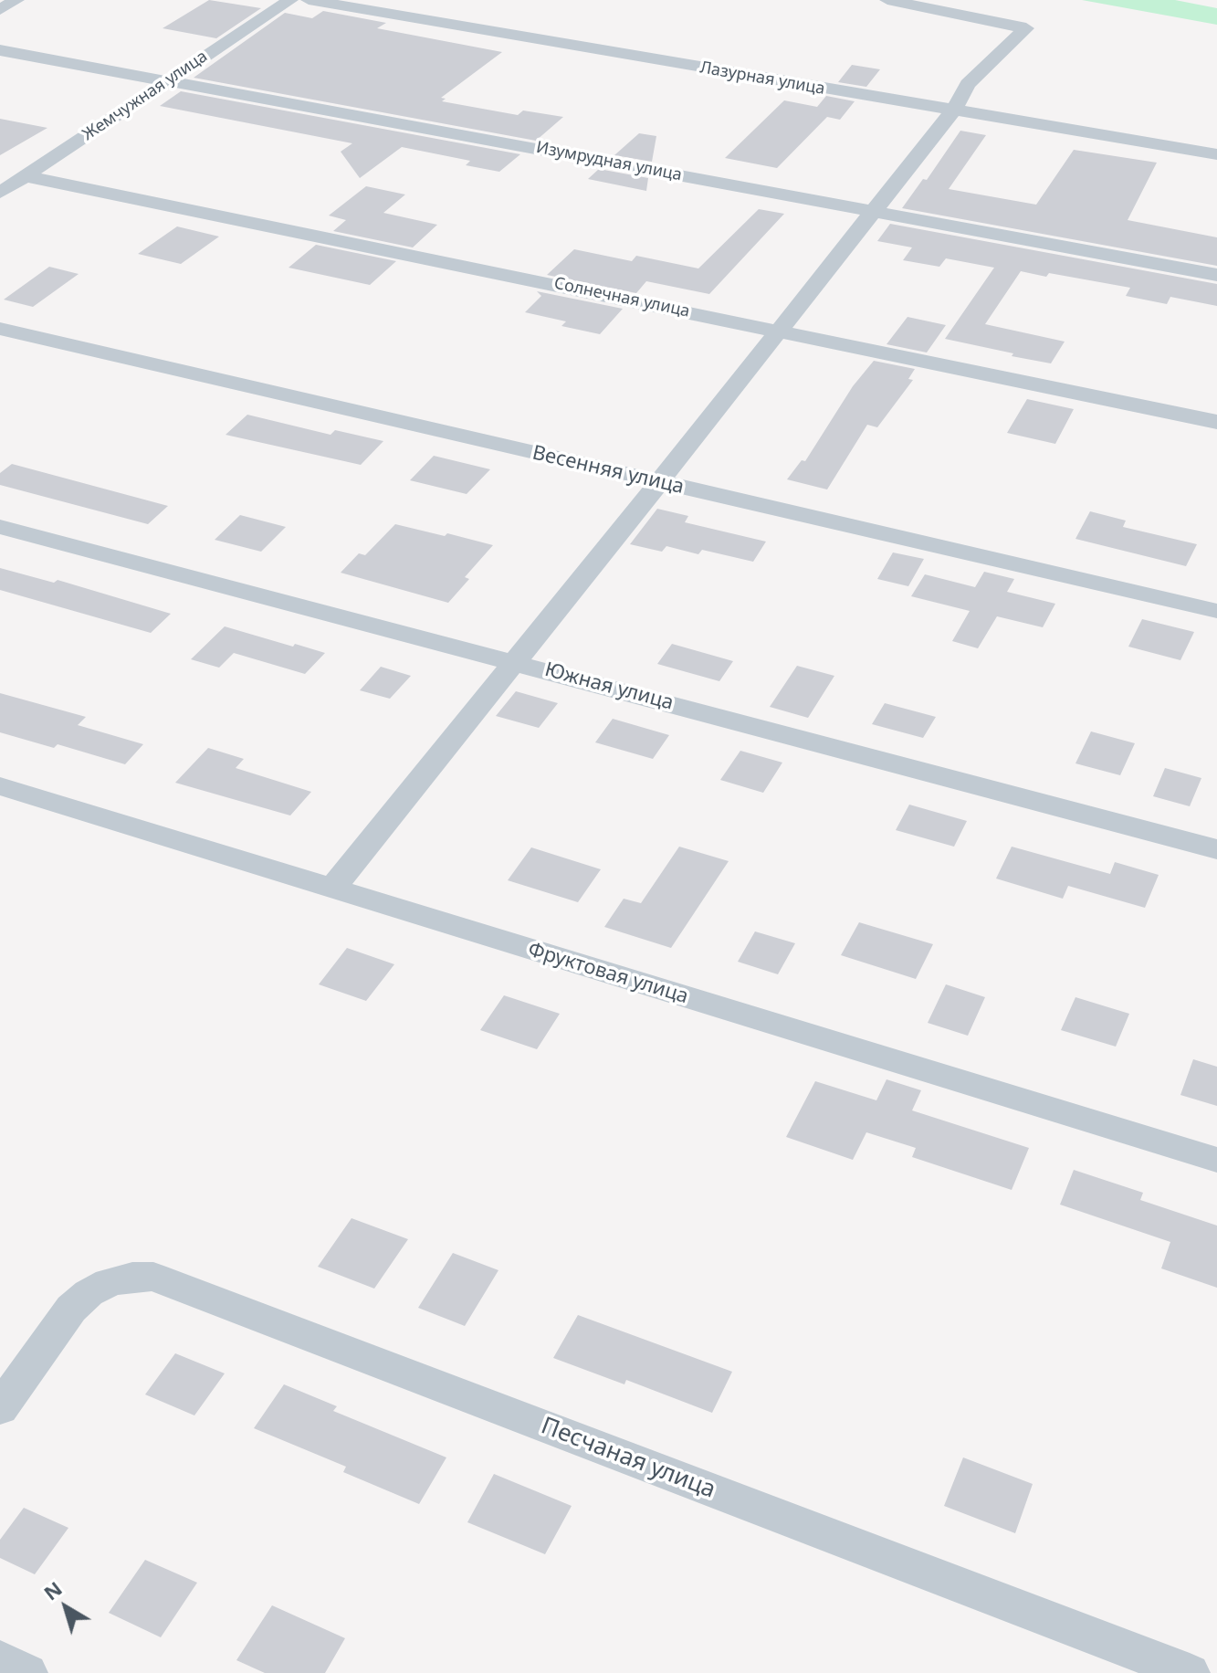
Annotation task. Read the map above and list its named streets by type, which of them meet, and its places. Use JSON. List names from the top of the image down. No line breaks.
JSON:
{"streets":{"street":["Лазурная улица","Жемчужная улица","Изумрудная улица","Солнечная улица","Весенняя улица","Южная улица","Фруктовая улица","Песчаная улица"]},"crossings":[["Жемчужная улица","Изумрудная улица"],["Жемчужная улица","Солнечная улица"]],"north":"top left"}
